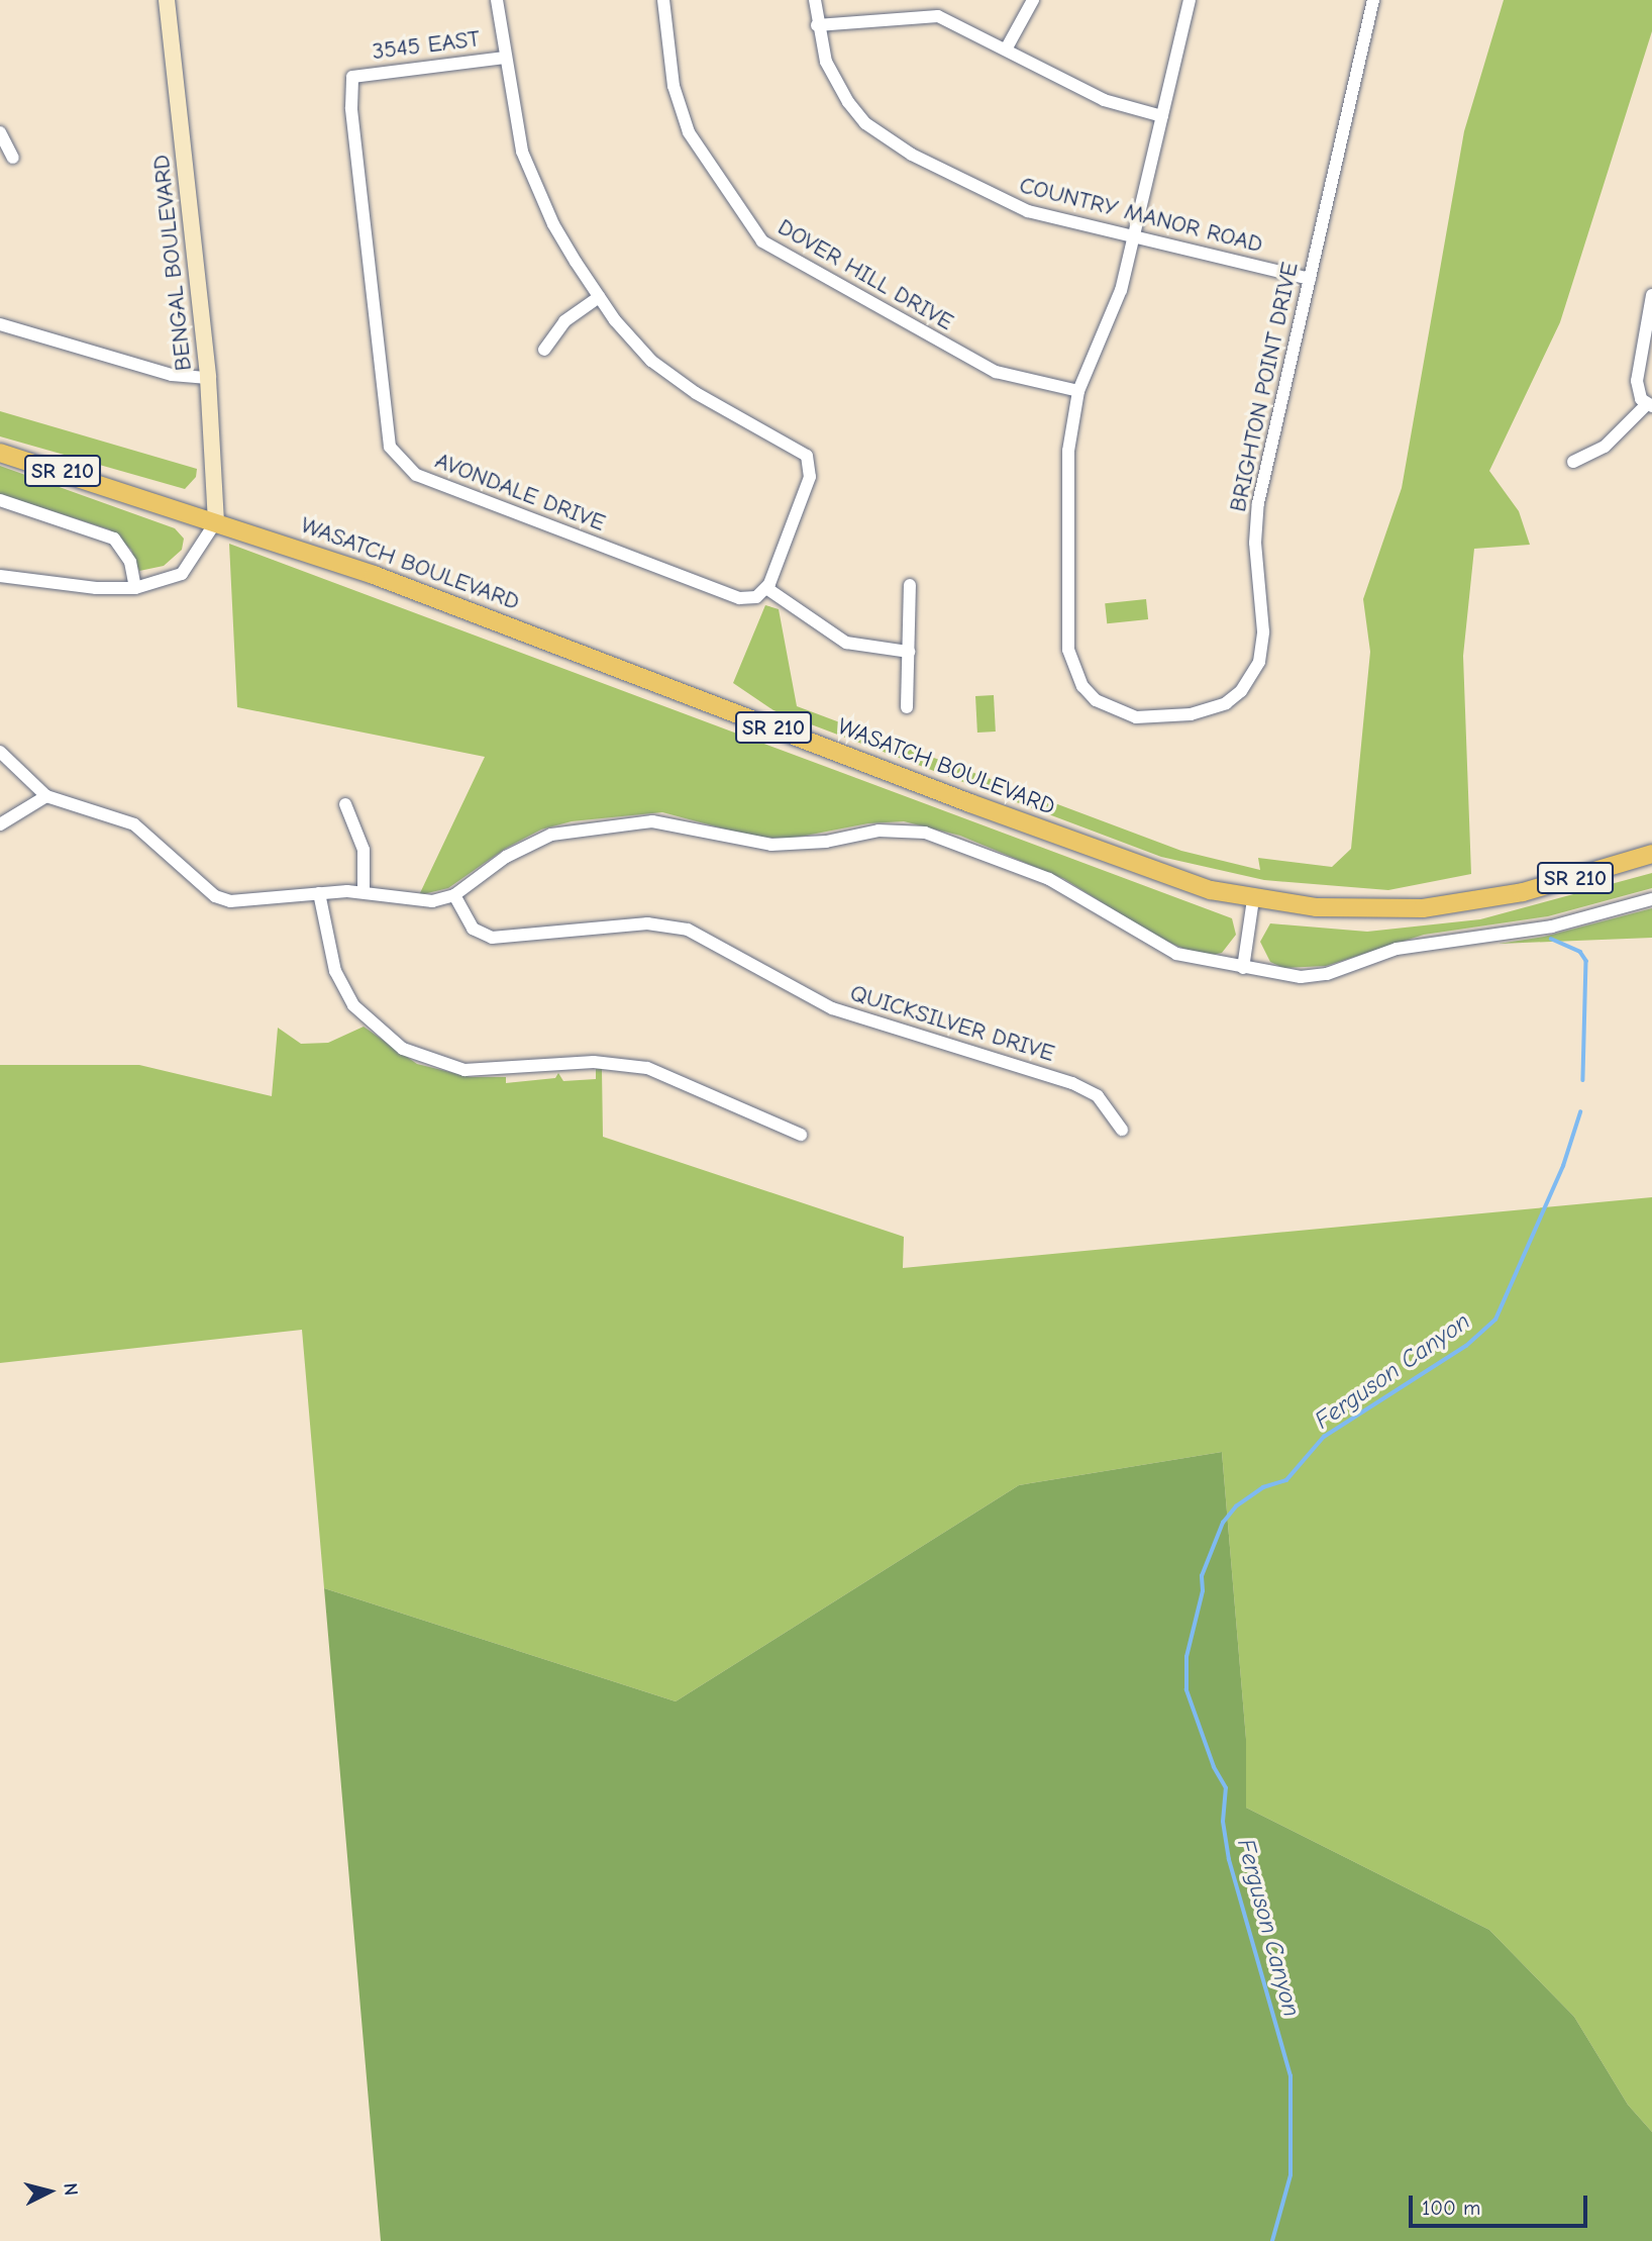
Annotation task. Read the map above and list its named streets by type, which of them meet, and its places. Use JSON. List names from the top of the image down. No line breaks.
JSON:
{"streets":{"main road":["BENGAL BOULEVARD","SR 210","WASATCH BOULEVARD"],"street":["3545 EAST","COUNTRY MANOR ROAD","DOVER HILL DRIVE","BRIGHTON POINT DRIVE","AVONDALE DRIVE","QUICKSILVER DRIVE"]},"crossings":[["3545 EAST","AVONDALE DRIVE"],["COUNTRY MANOR ROAD","BRIGHTON POINT DRIVE"],["BENGAL BOULEVARD","WASATCH BOULEVARD"],["DOVER HILL DRIVE","BRIGHTON POINT DRIVE"]],"water":["Ferguson Canyon"],"scale_bar":"100 m","north":"right"}
